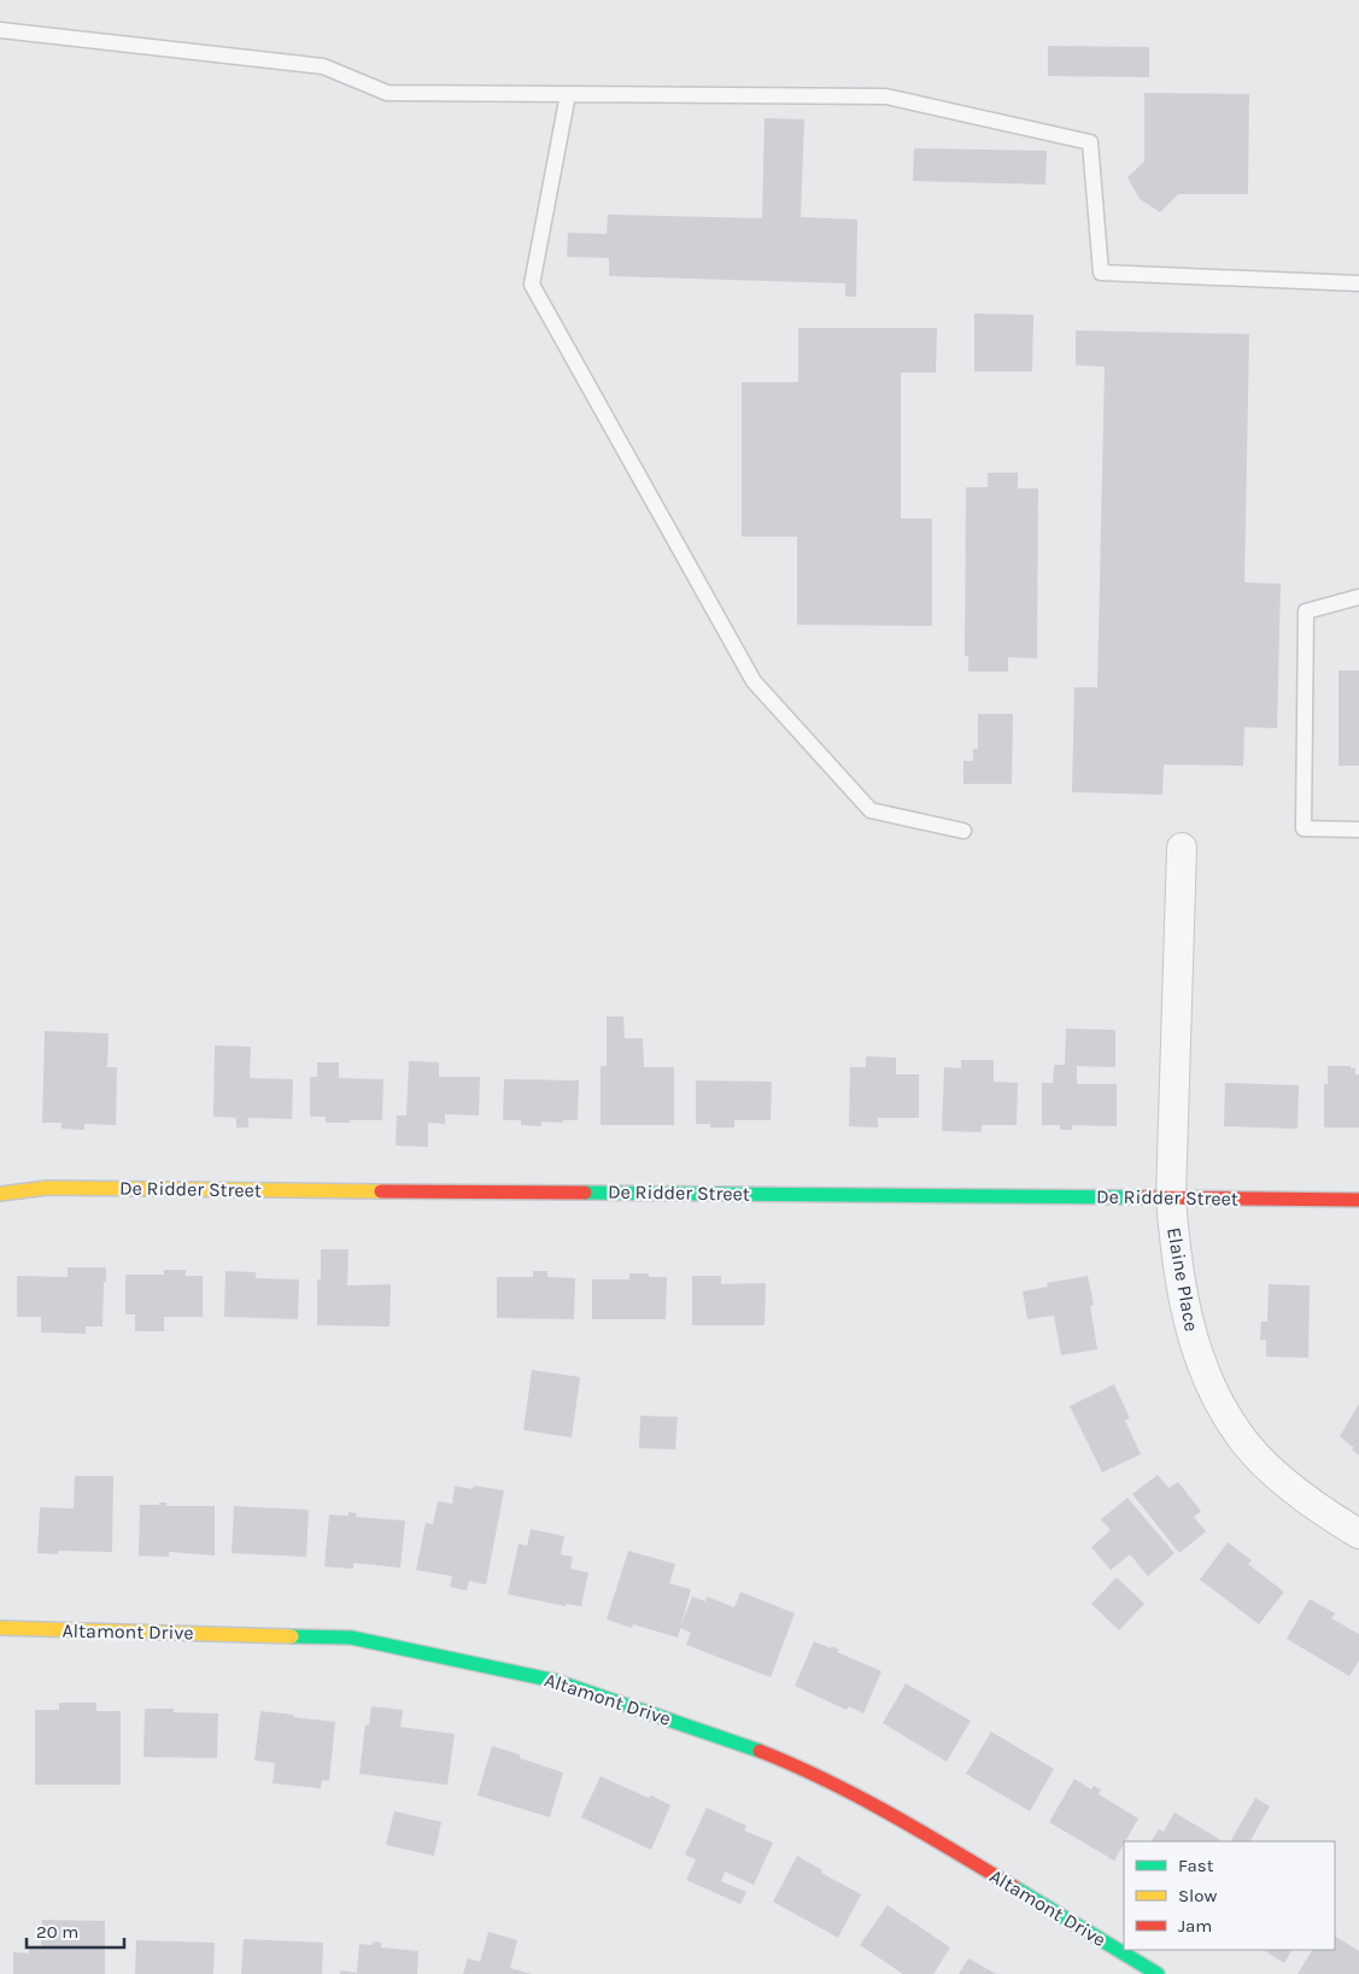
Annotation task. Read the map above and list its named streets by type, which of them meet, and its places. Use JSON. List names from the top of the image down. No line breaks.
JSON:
{"streets":{"street":["De Ridder Street","Elaine Place","Altamont Drive"]},"crossings":[["De Ridder Street","Elaine Place"]],"legend":["Fast","Slow","Jam"],"scale_bar":"20 m"}
